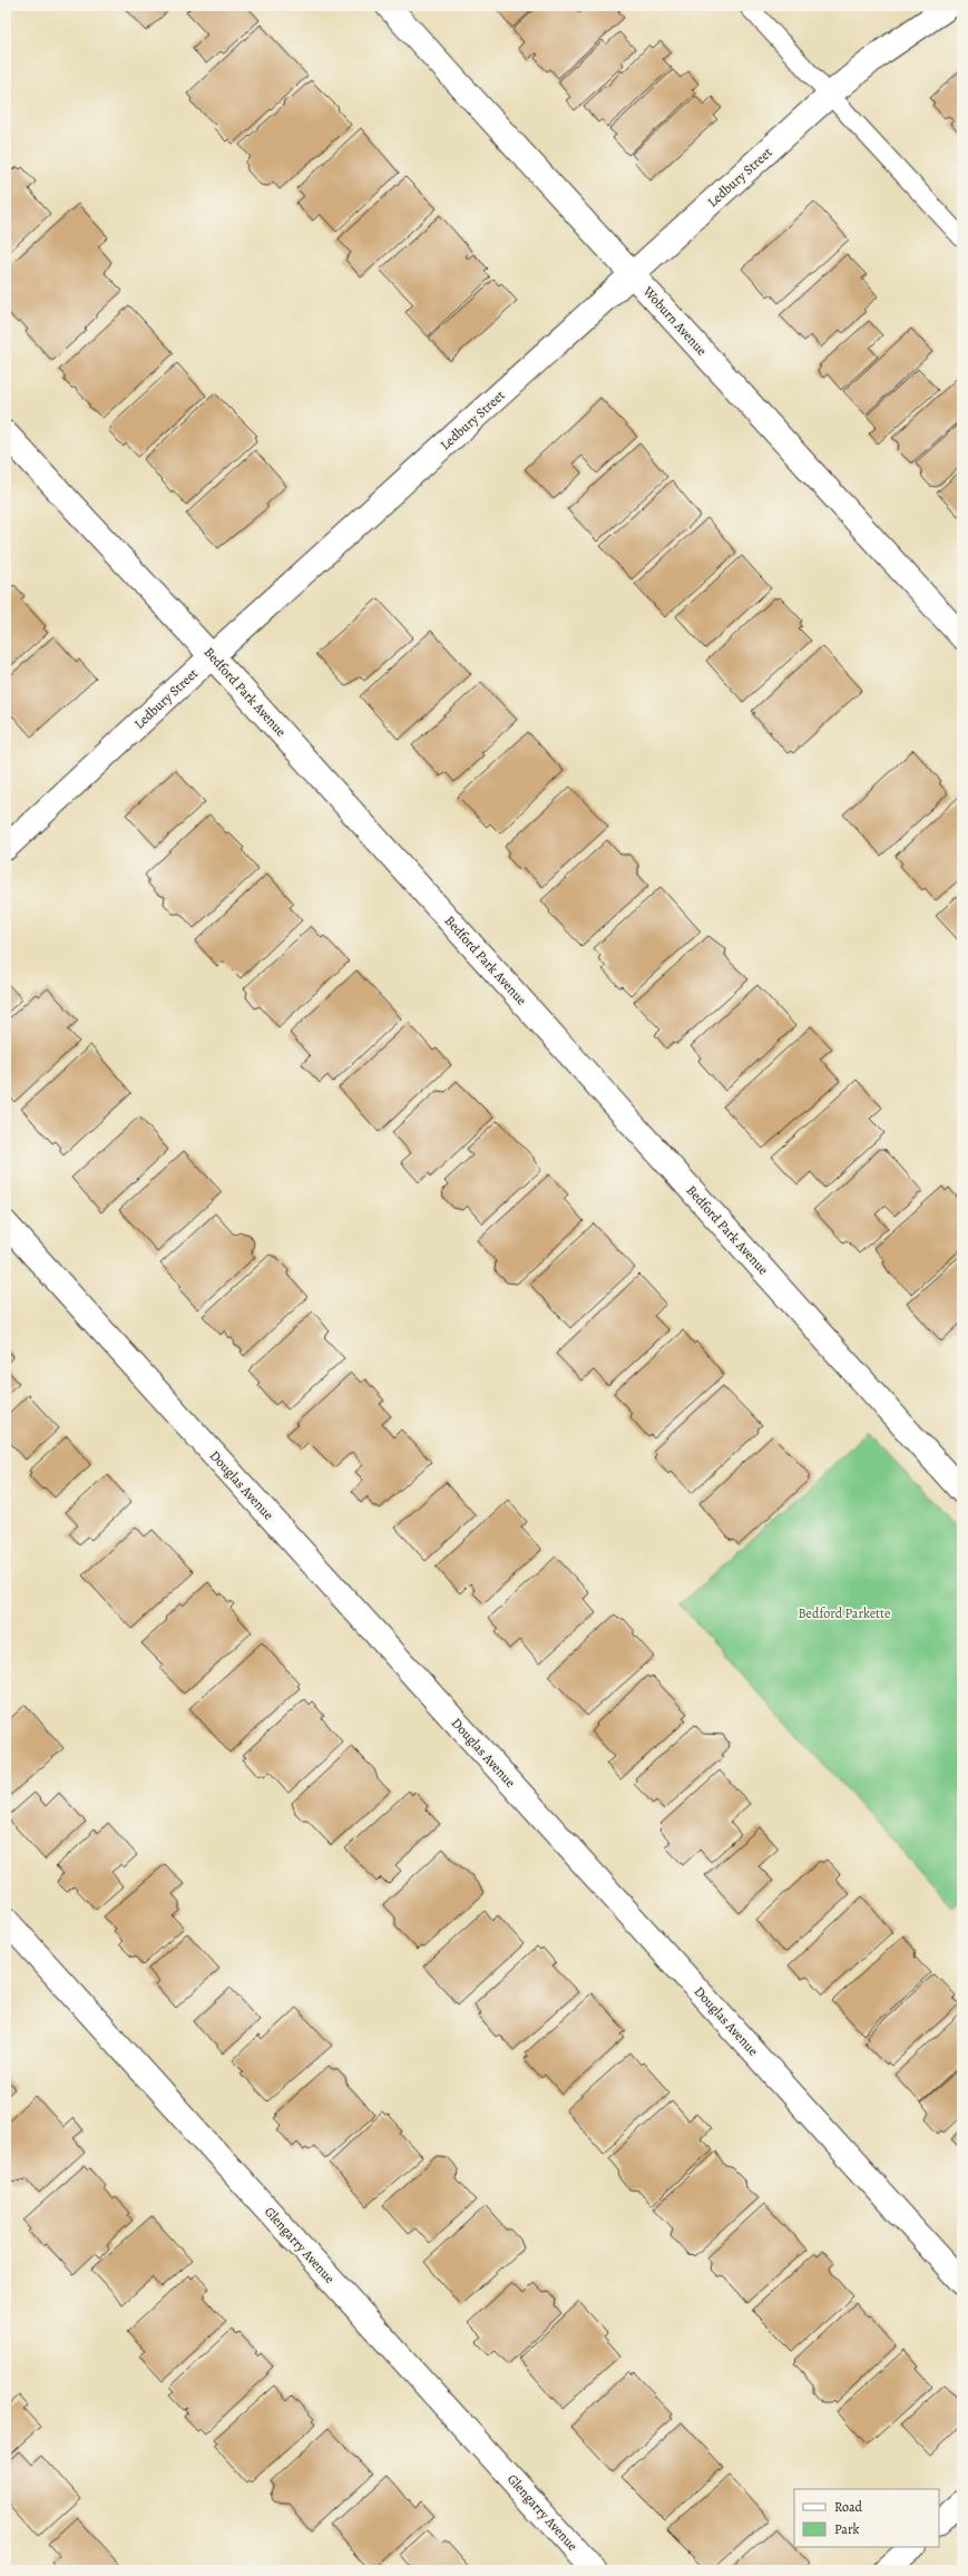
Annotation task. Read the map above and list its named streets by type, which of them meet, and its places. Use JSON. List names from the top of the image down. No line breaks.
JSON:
{"streets":{"street":["Ledbury Street","Woburn Avenue","Bedford Park Avenue","Douglas Avenue","Glengarry Avenue"]},"crossings":[["Ledbury Street","Woburn Avenue"],["Ledbury Street","Bedford Park Avenue"]],"parks":["Bedford Parkette"],"legend":["Road","Park"]}
